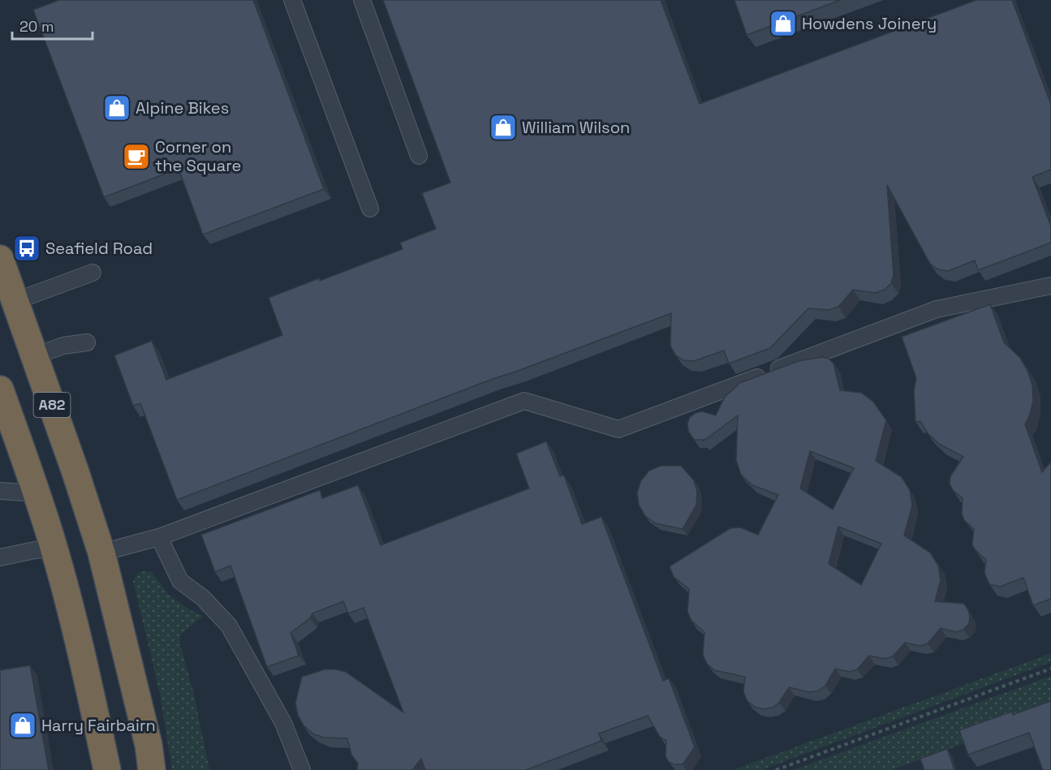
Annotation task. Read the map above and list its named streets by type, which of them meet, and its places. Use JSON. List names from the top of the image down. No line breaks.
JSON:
{"streets":{"highway":["A82"]},"places":{"shop":["Howdens Joinery","Alpine Bikes","William Wilson","Harry Fairbairn"],"cafe":["Corner on the Square"],"bus stop":["Seafield Road"]},"scale_bar":"20 m"}
